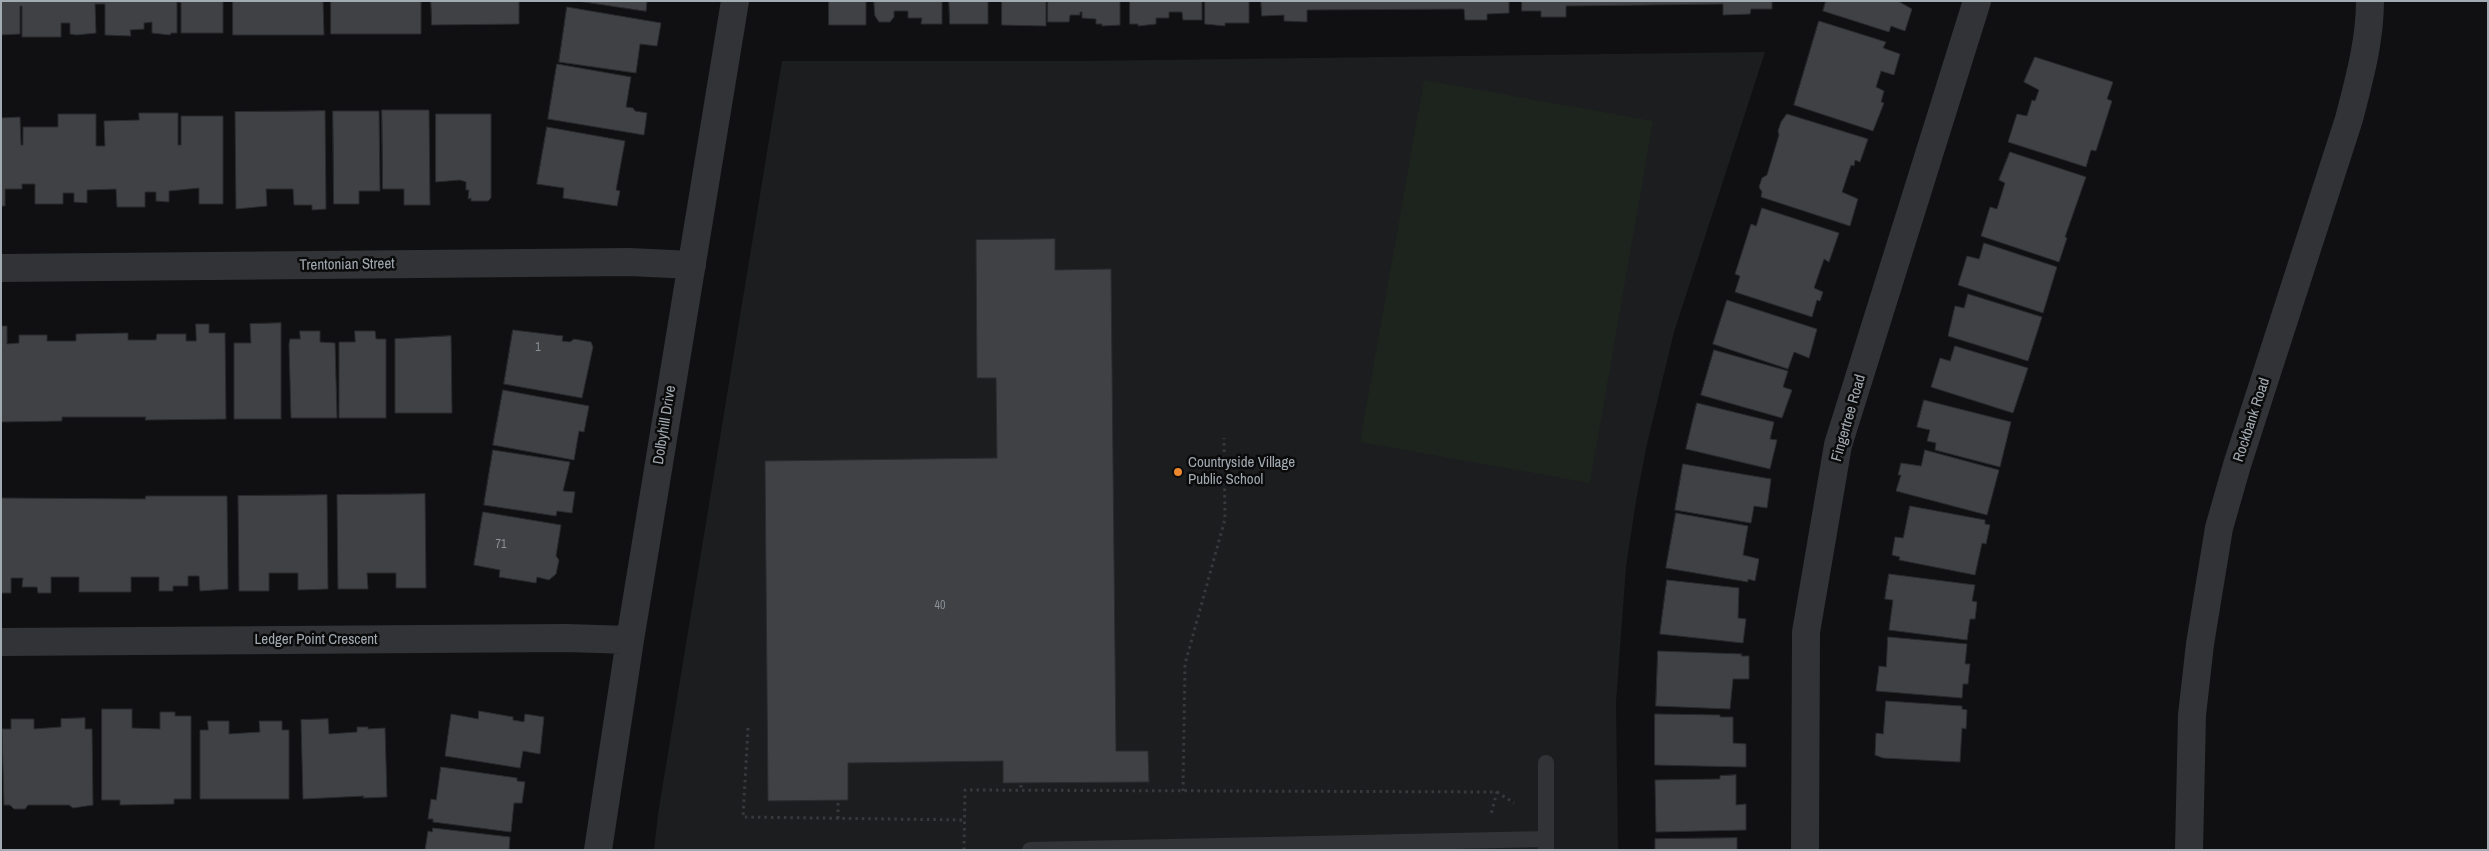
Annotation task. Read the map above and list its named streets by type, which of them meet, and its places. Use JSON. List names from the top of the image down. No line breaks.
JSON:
{"streets":{"street":["Trentonian Street","Fingertree Road","Rockbank Road","Dolbyhill Drive","Ledger Point Crescent"]},"crossings":[["Trentonian Street","Dolbyhill Drive"],["Dolbyhill Drive","Ledger Point Crescent"]],"places":["Countryside Village Public School"],"house_numbers":["1","71","40"]}
